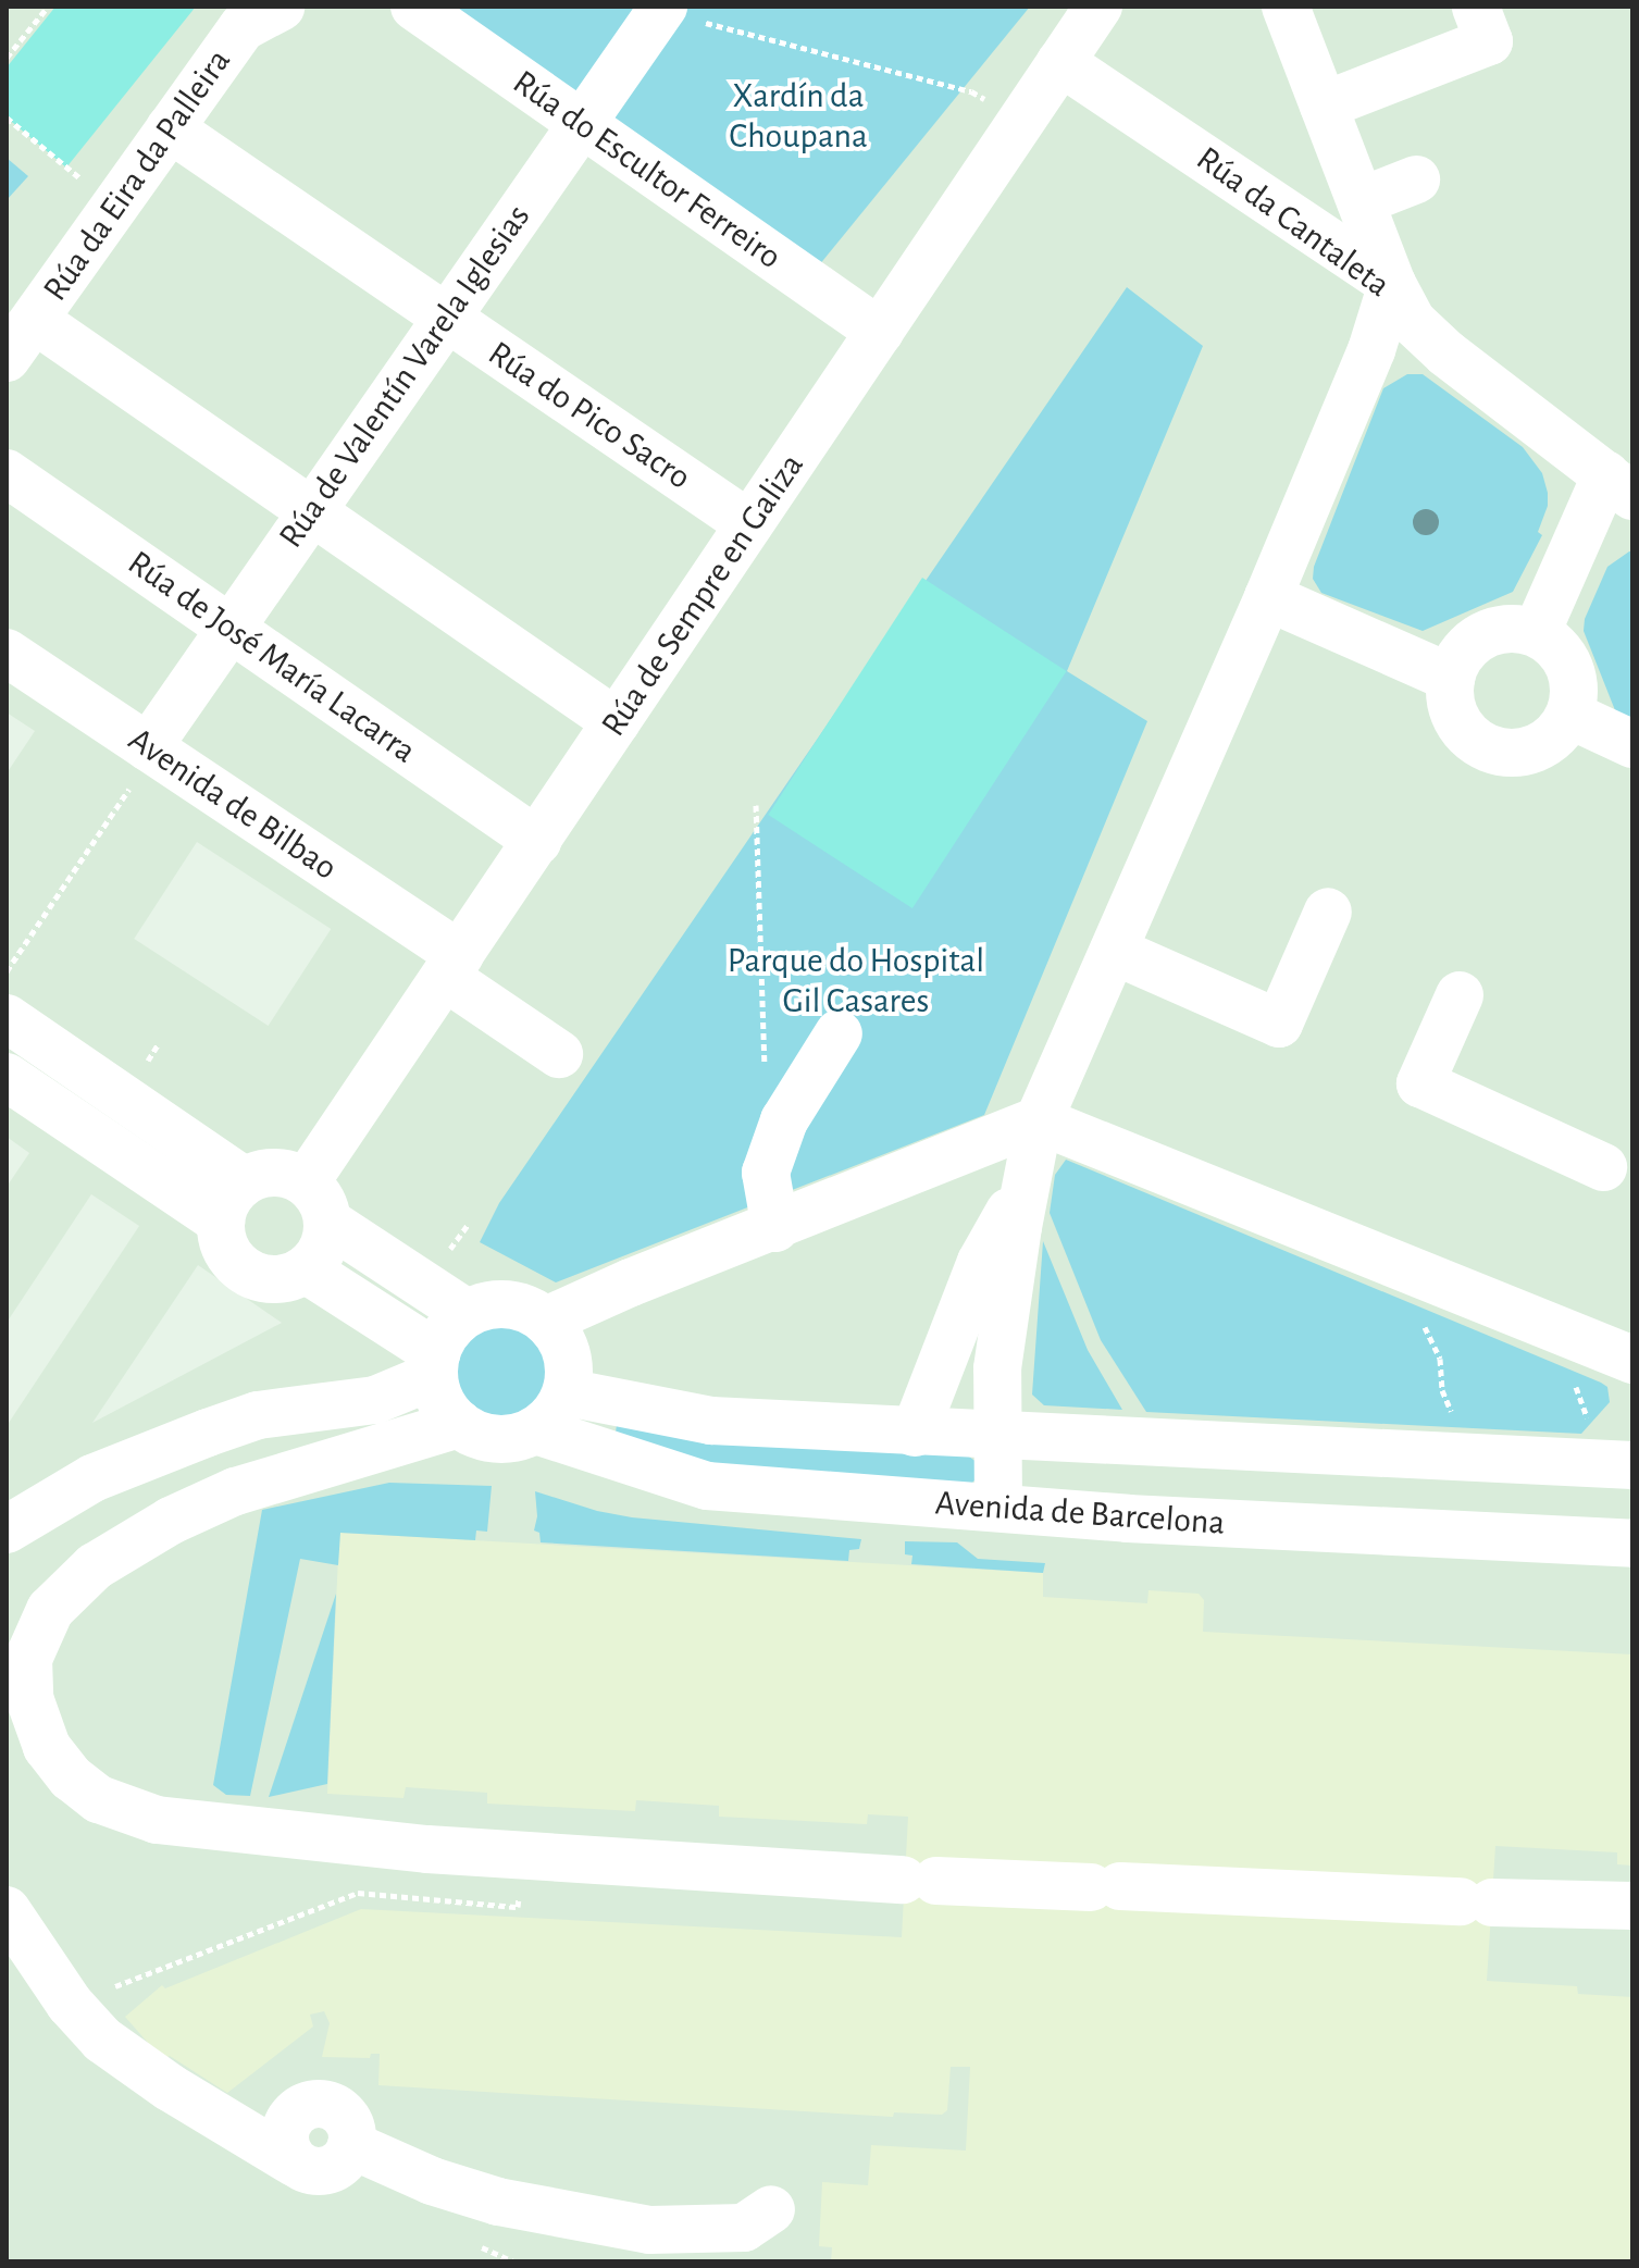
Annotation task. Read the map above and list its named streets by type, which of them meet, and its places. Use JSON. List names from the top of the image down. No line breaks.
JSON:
{"streets":{"street":["Rúa do Escultor Ferreiro","Rúa da Eira da Palleira","Rúa da Cantaleta","Rúa de Valentín Varela Iglesias","Rúa do Pico Sacro","Rúa de Sempre en Galiza","Rúa de José María Lacarra","Avenida de Bilbao","Avenida de Barcelona"]},"crossings":[["Rúa do Escultor Ferreiro","Rúa de Valentín Varela Iglesias"],["Rúa do Escultor Ferreiro","Rúa de Sempre en Galiza"],["Rúa da Eira da Palleira","Rúa do Pico Sacro"],["Rúa da Cantaleta","Rúa de Sempre en Galiza"],["Rúa de Valentín Varela Iglesias","Rúa do Pico Sacro"],["Rúa de Valentín Varela Iglesias","Rúa de José María Lacarra"],["Rúa de Valentín Varela Iglesias","Avenida de Bilbao"],["Rúa do Pico Sacro","Rúa de Sempre en Galiza"],["Rúa de Sempre en Galiza","Rúa de José María Lacarra"],["Rúa de Sempre en Galiza","Avenida de Bilbao"]],"parks":["Xardín da Choupana","Parque do Hospital Gil Casares"]}
